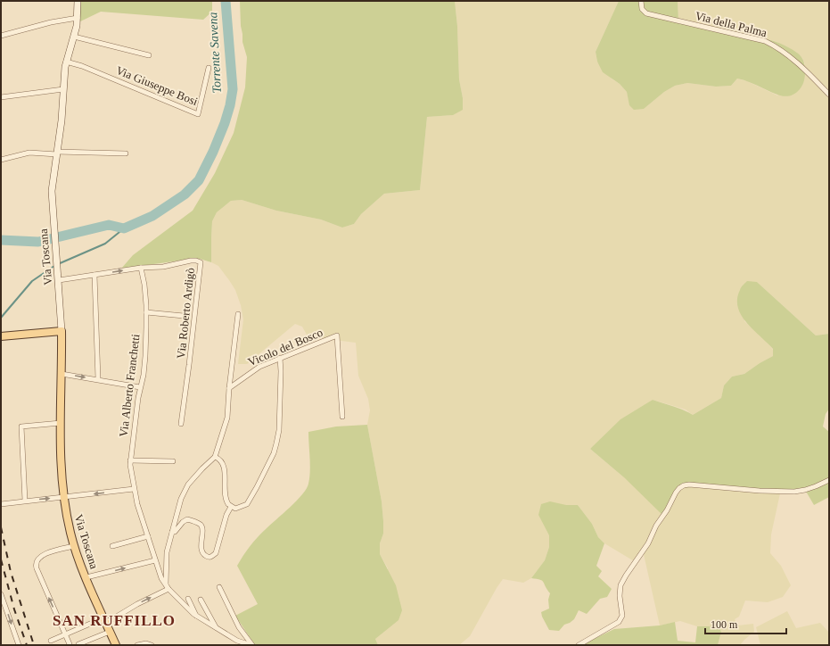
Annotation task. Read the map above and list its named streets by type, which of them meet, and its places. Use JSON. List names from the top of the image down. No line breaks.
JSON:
{"streets":{"main road":["Via Toscana"],"street":["Via della Palma","Via Giuseppe Bosi","Via Roberto Ardigò","Vicolo del Bosco","Via Alberto Franchetti"]},"crossings":[["Via Giuseppe Bosi","Via Toscana"],["Via Toscana","Via Roberto Ardigò"],["Via Roberto Ardigò","Via Alberto Franchetti"],["Vicolo del Bosco","Via Alberto Franchetti"]],"districts":["SAN RUFFILLO"],"water":["Torrente Savena"],"scale_bar":"100 m"}
